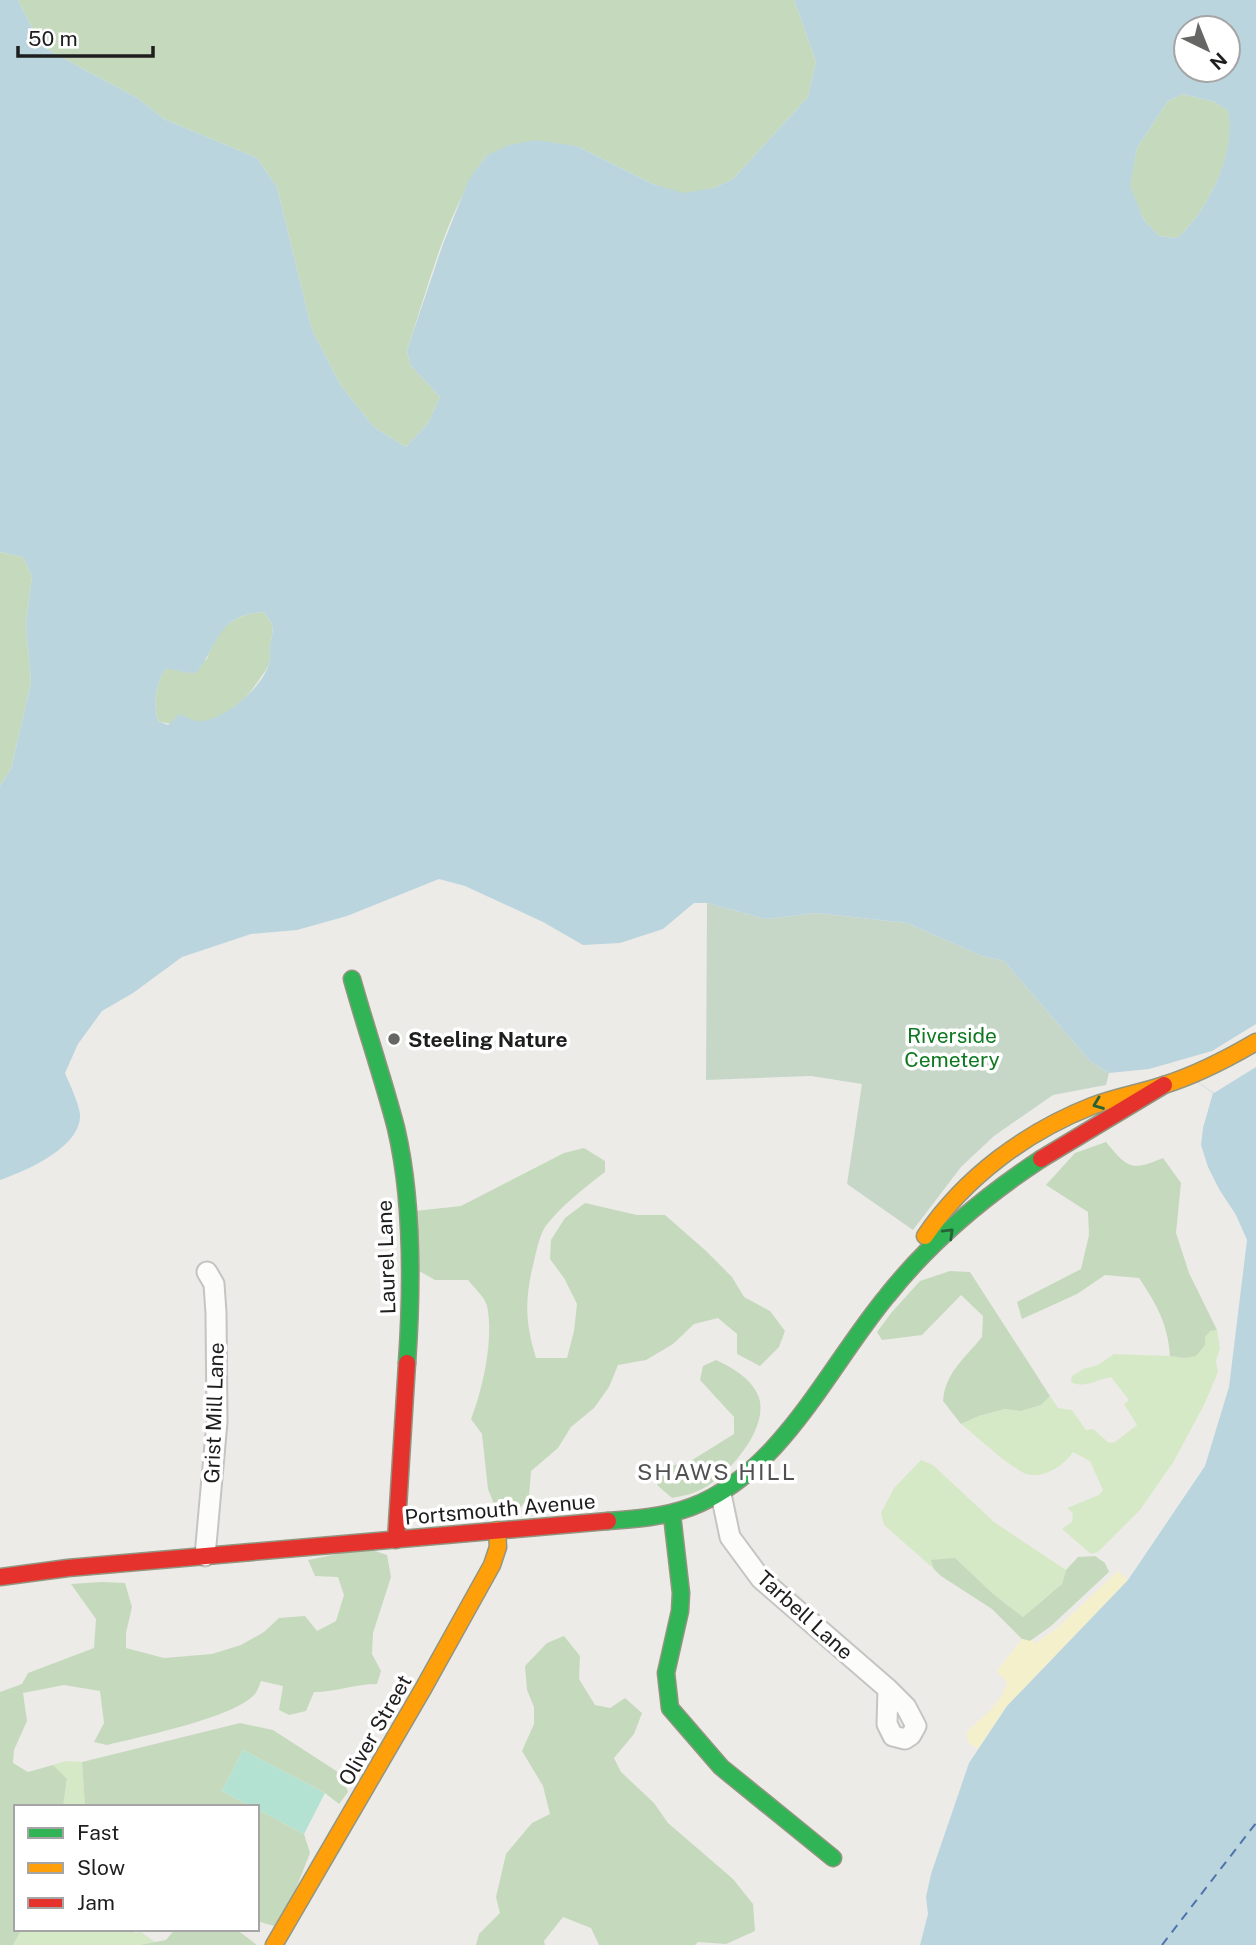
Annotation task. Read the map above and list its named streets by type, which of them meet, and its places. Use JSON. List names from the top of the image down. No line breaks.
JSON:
{"streets":{"main road":["Laurel Lane","Portsmouth Avenue","Oliver Street"],"street":["Grist Mill Lane","Tarbell Lane"]},"crossings":[["Laurel Lane","Portsmouth Avenue"],["Grist Mill Lane","Portsmouth Avenue"],["Portsmouth Avenue","Tarbell Lane"],["Portsmouth Avenue","Oliver Street"]],"districts":["SHAWS HILL"],"parks":["Riverside Cemetery"],"places":["Steeling Nature"],"legend":["Fast","Slow","Jam"],"scale_bar":"50 m","north":"bottom right"}
